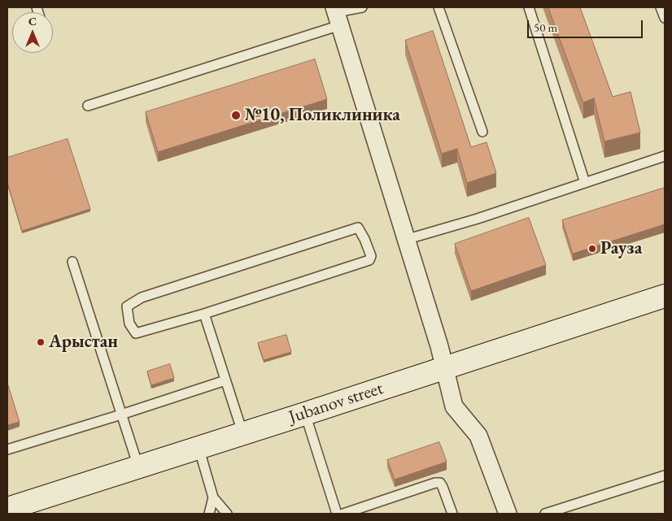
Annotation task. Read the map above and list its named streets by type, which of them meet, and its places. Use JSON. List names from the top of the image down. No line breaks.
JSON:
{"streets":{"main road":["Jubanov street"]},"places":["№10, Поликлиника","Рауза","Арыстан"],"scale_bar":"50 m","north":"top"}
